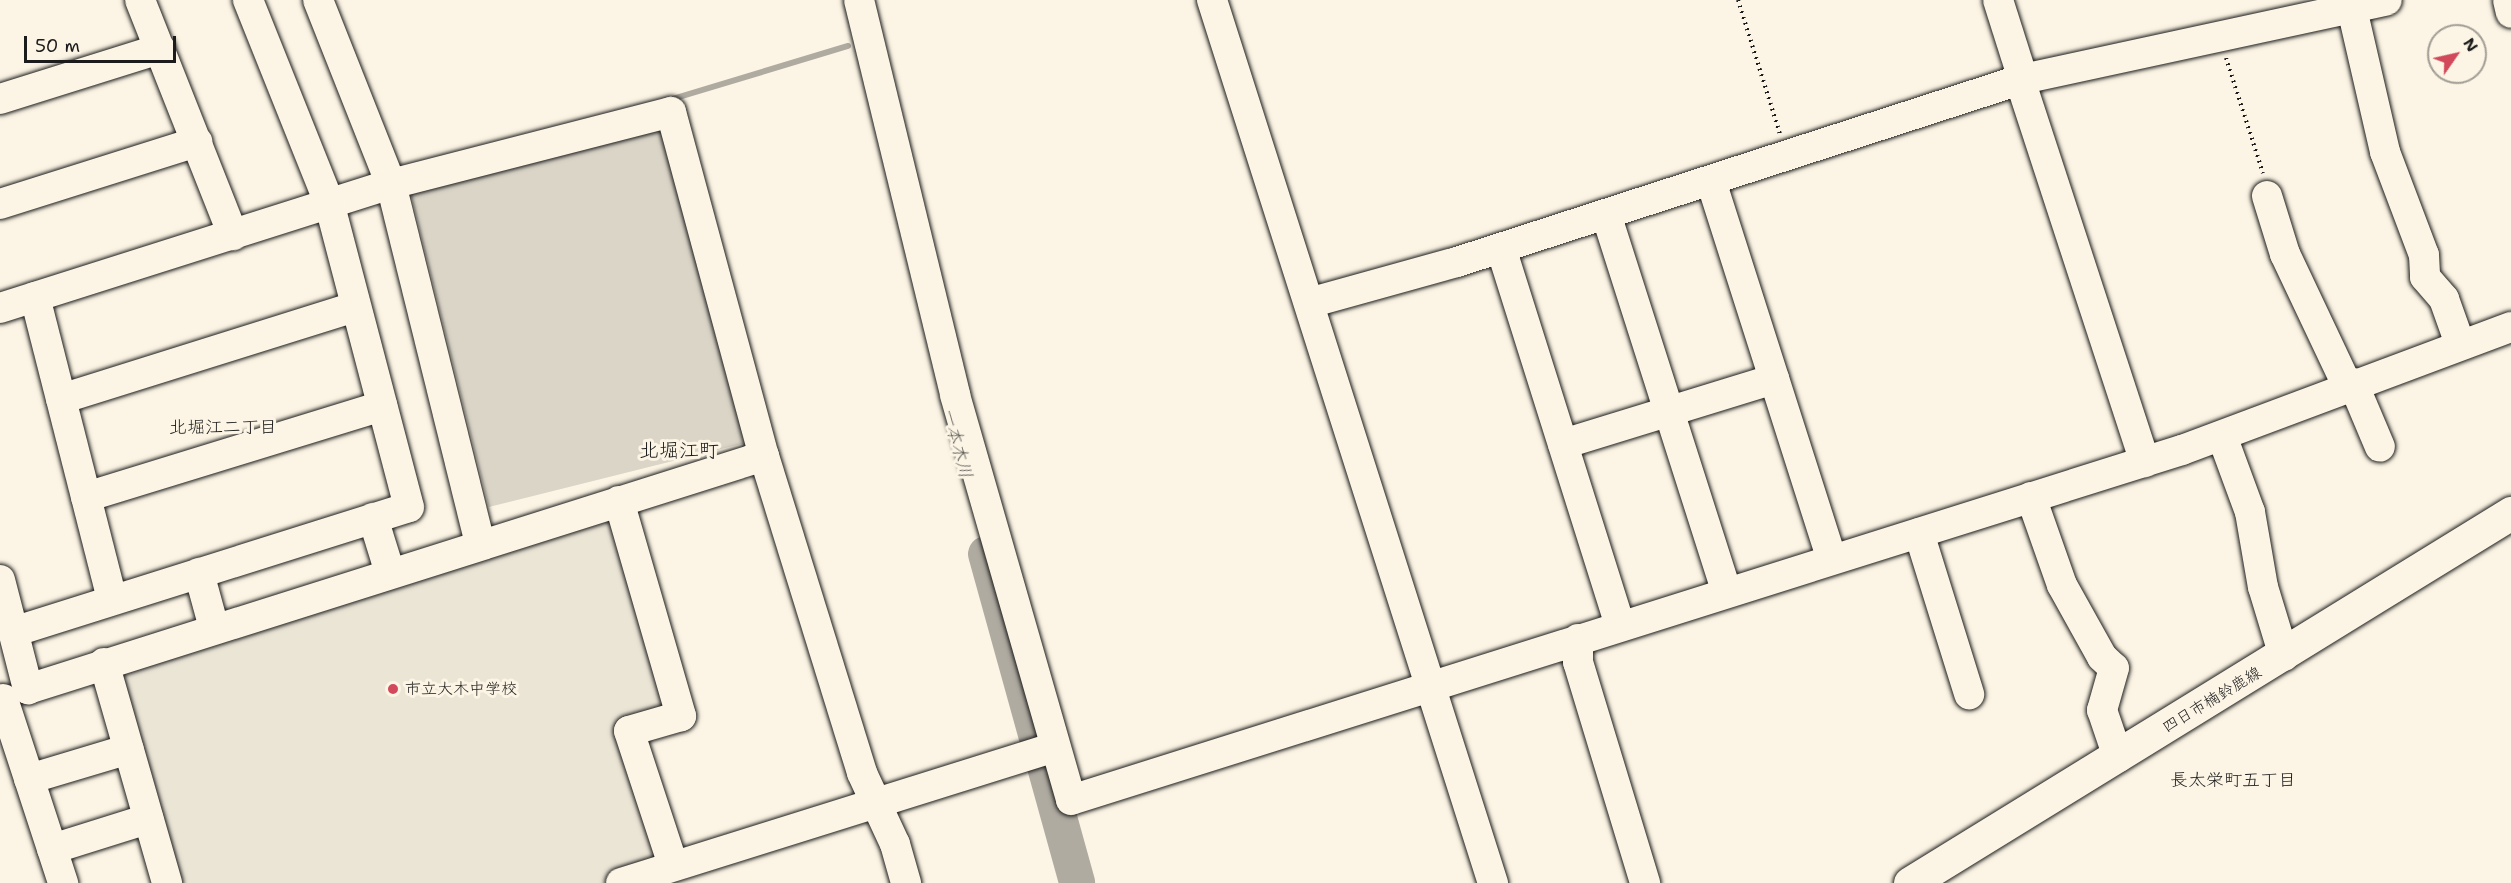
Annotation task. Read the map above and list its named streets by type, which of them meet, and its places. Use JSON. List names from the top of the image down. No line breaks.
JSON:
{"streets":{"main road":["四日市楠鈴鹿線"]},"districts":["北堀江二丁目","北堀江町","長太栄町五丁目"],"water":["一本木川"],"places":["市立大木中学校"],"scale_bar":"50 m","north":"top right"}
